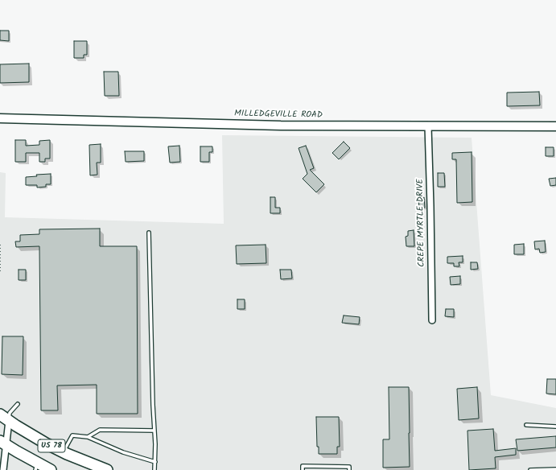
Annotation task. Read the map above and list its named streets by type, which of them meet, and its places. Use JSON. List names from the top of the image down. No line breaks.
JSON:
{"streets":{"highway":["US 78"],"street":["MILLEDGEVILLE ROAD","CREPE MYRTLE DRIVE"]},"crossings":[["MILLEDGEVILLE ROAD","CREPE MYRTLE DRIVE"]]}
